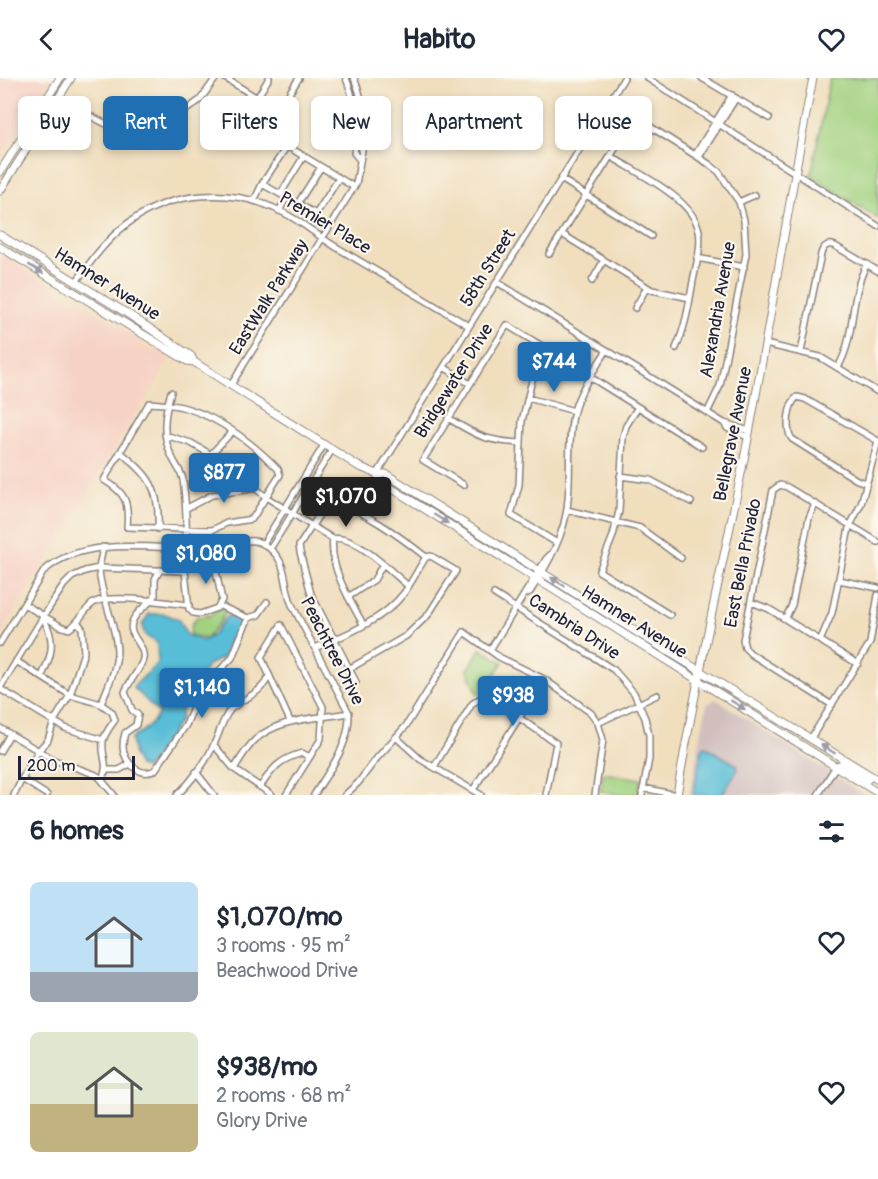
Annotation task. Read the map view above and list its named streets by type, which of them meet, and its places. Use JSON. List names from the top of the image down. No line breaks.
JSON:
{"streets":{"main road":["Hamner Avenue","Bellegrave Avenue"],"street":["Premier Place","58th Street","EastWalk Parkway","Alexandria Avenue","Bridgewater Drive","East Bella Privado","Cambria Drive","Peachtree Drive"]},"crossings":[["Premier Place","58th Street"],["Premier Place","Hamner Avenue"],["Premier Place","EastWalk Parkway"],["58th Street","Hamner Avenue"],["Hamner Avenue","EastWalk Parkway"],["Hamner Avenue","Bellegrave Avenue"]],"scale_bar":"200 m","page":{"header":"Habito","chip":["Buy","Rent","Filters","New","Apartment","House"],"price":["$744","$877","$1,070","$1,080","$1,140","$938"],"scale":"200 m","heading":"6 homes","list":[{"name":"$1,070/mo","note":"3 rooms · 95 m² · Beachwood Drive"},{"name":"$938/mo","note":"2 rooms · 68 m² · Glory Drive"}]}}
